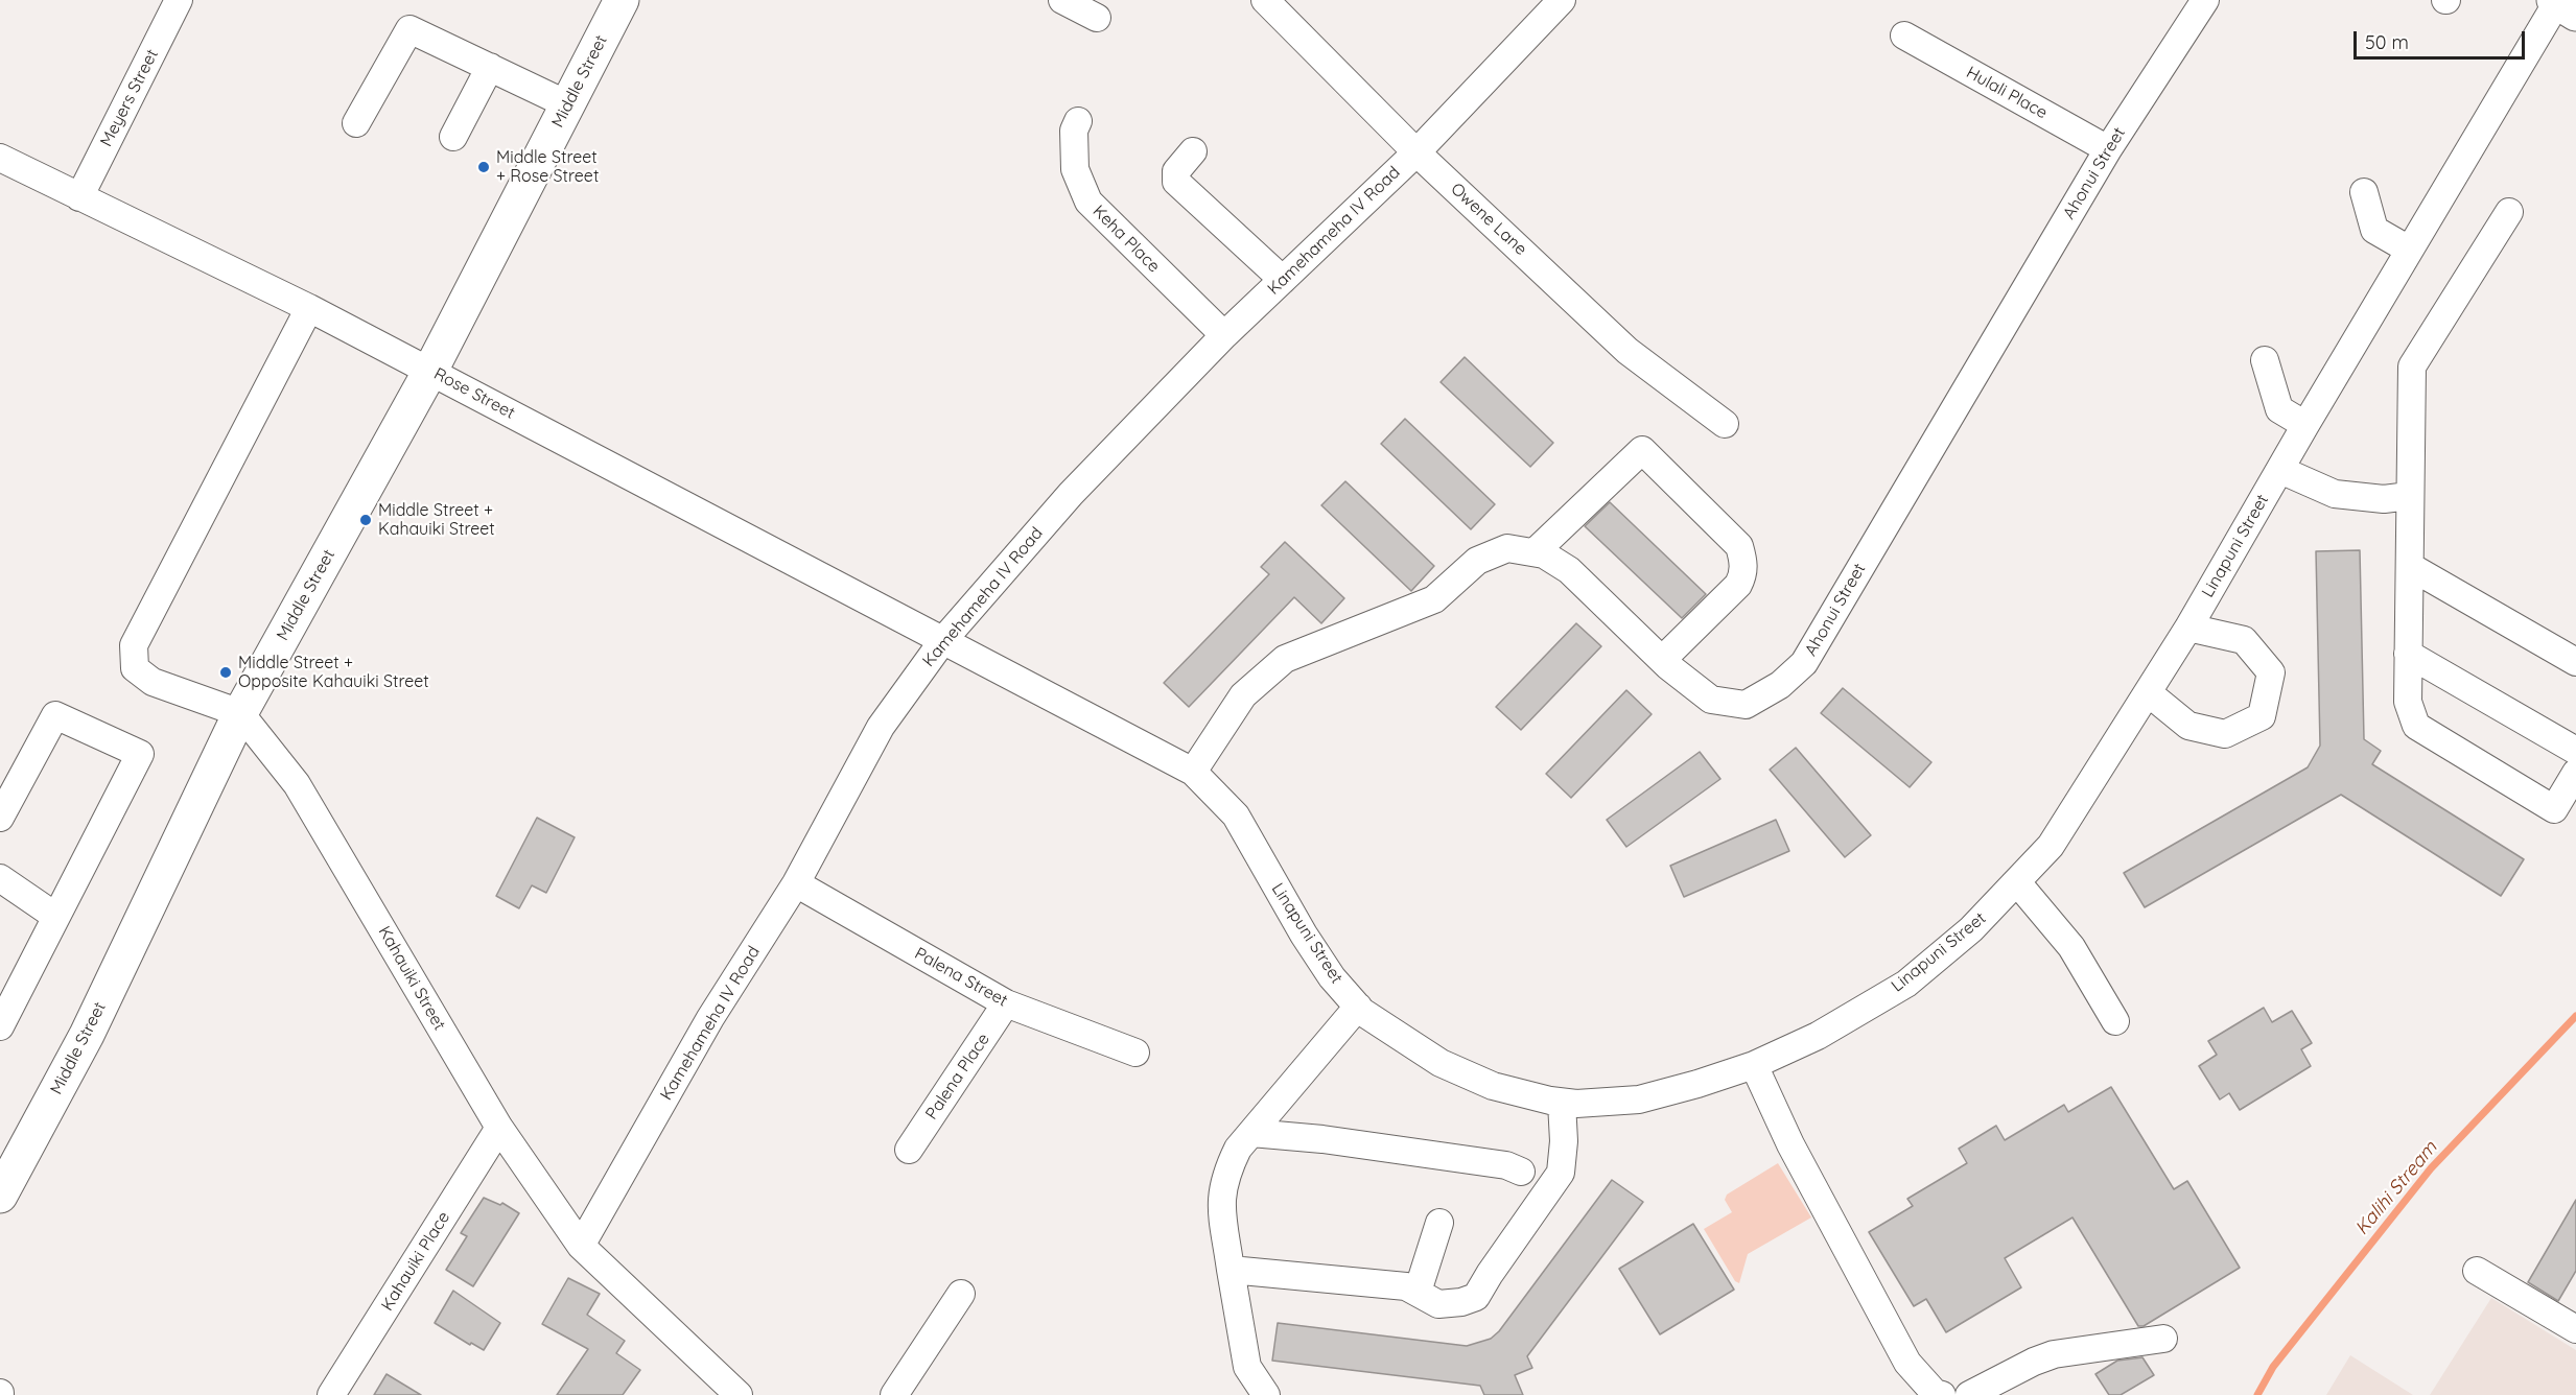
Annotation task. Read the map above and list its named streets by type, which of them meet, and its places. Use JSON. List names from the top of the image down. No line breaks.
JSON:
{"streets":{"main road":["Middle Street"],"street":["Hulali Place","Meyers Street","Ahonui Street","Owene Lane","Kamehameha IV Road","Keha Place","Rose Street","Linapuni Street","Palena Street","Kahauiki Street","Palena Place","Kahauiki Place"]},"crossings":[["Middle Street","Rose Street"],["Middle Street","Kahauiki Street"],["Hulali Place","Ahonui Street"],["Meyers Street","Rose Street"],["Ahonui Street","Linapuni Street"],["Owene Lane","Kamehameha IV Road"],["Kamehameha IV Road","Keha Place"],["Kamehameha IV Road","Rose Street"],["Kamehameha IV Road","Linapuni Street"],["Kamehameha IV Road","Palena Street"],["Kamehameha IV Road","Kahauiki Street"],["Rose Street","Linapuni Street"],["Palena Street","Palena Place"],["Kahauiki Street","Kahauiki Place"]],"water":["Kalihi Stream"],"places":["Middle Street + Rose Street","Middle Street + Kahauiki Street","Middle Street + Opposite Kahauiki Street"],"scale_bar":"50 m"}
